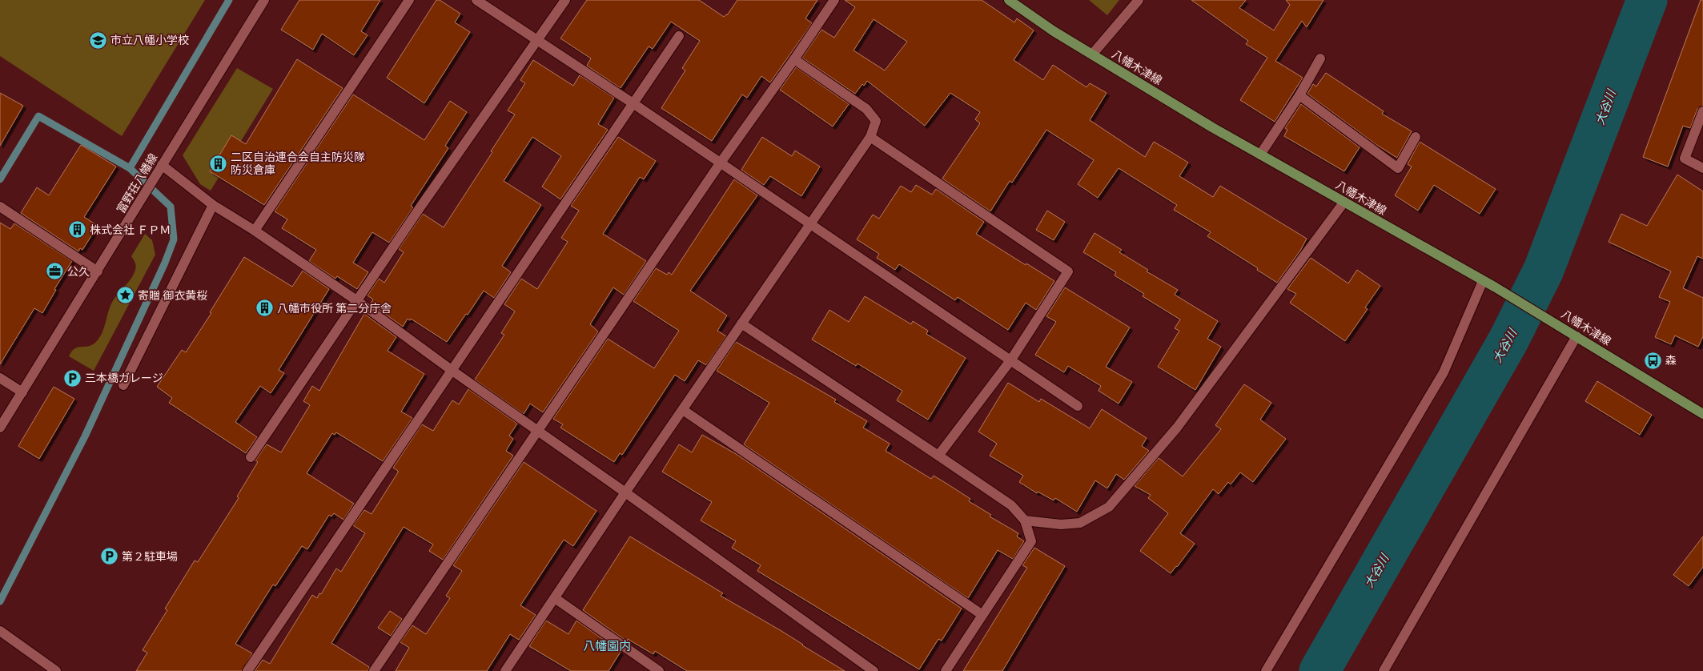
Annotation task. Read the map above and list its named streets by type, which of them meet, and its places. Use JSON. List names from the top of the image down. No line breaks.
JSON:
{"streets":{"main road":["八幡木津線"],"street":["富野荘八幡線"]},"districts":["八幡園内"],"water":["大谷川"],"places":{"school or university":["市立八幡小学校"],"building":["二区自治連合会自主防災隊 防災倉庫","株式会社 ＦＰＭ","八幡市役所 第二分庁舎"],"office":["公久"],"place":["寄贈 御衣黄桜"],"bus stop":["森"],"parking":["三本橋ガレージ","第２駐車場"]}}
